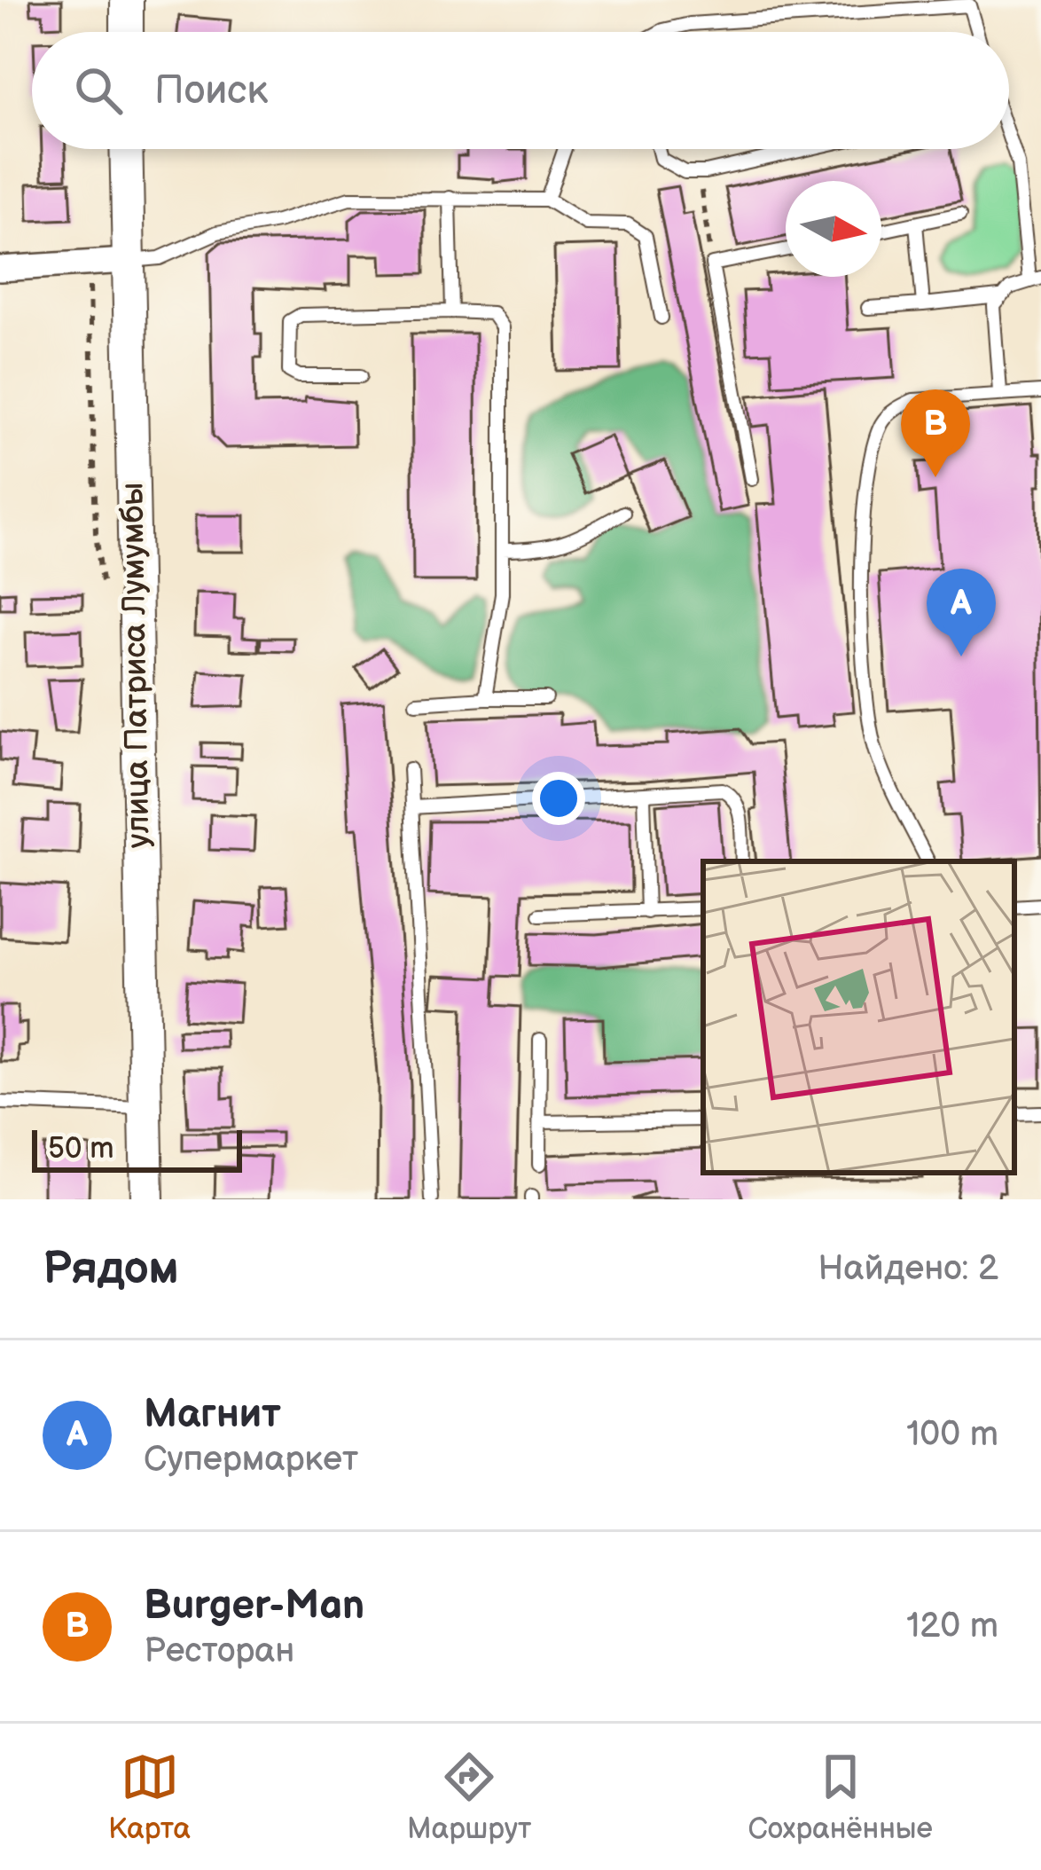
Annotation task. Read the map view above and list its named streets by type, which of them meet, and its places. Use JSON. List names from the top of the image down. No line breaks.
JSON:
{"streets":{"street":["улица Патриса Лумумбы"]},"scale_bar":"50 m","north":"right","page":{"search":"Поиск","pins":["B","A"],"scale":"50 m","heading":["Рядом","Найдено: 2"],"list":[{"mark":"A","name":"Магнит","note":"Супермаркет","value":"100 m"},{"mark":"B","name":"Burger-Man","note":"Ресторан","value":"120 m"}],"nav":["Карта","Маршрут","Сохранённые"]}}
